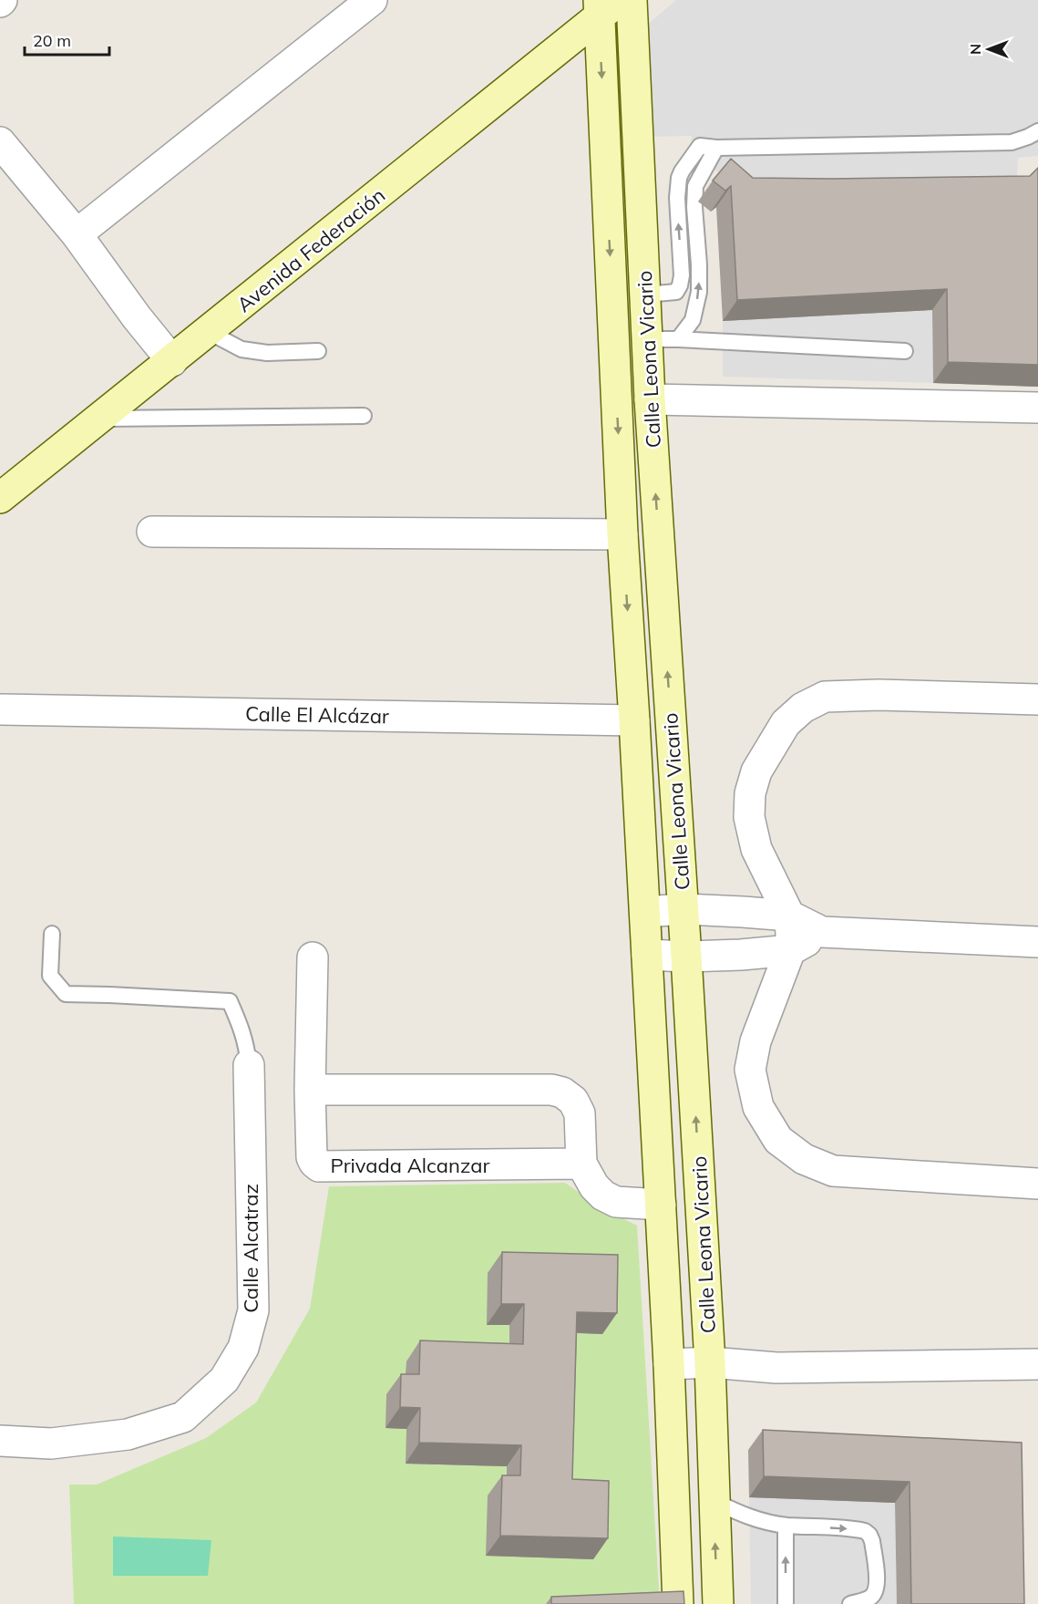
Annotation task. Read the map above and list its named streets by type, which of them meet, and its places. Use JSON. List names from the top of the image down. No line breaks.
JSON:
{"streets":{"main road":["Avenida Federación","Calle Leona Vicario"],"street":["Calle El Alcázar","Privada Alcanzar","Calle Alcatraz"]},"crossings":[["Avenida Federación","Calle Leona Vicario"],["Calle Leona Vicario","Calle El Alcázar"]],"scale_bar":"20 m","north":"left"}
